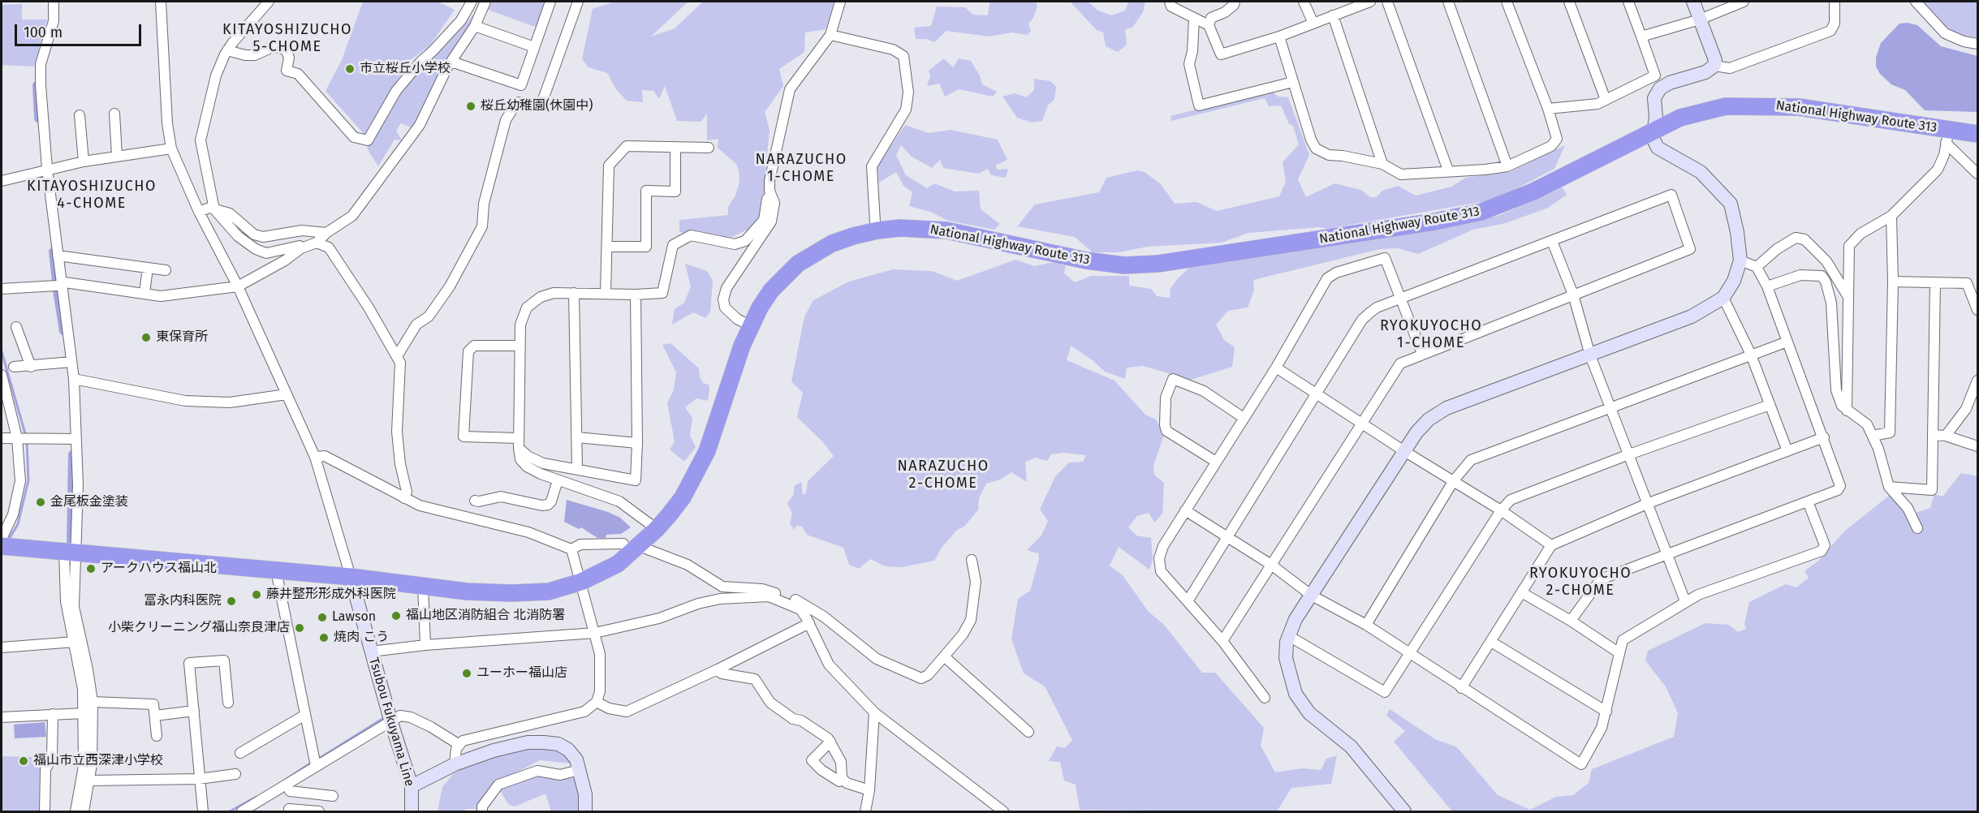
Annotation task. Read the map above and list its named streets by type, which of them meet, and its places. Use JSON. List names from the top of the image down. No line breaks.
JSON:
{"streets":{"highway":["National Highway Route 313"],"street":["Tsubou Fukuyama Line"]},"crossings":[["National Highway Route 313","Tsubou Fukuyama Line"]],"districts":["KITAYOSHIZUCHO 5-CHOME","NARAZUCHO 1-CHOME","KITAYOSHIZUCHO 4-CHOME","RYOKUYOCHO 1-CHOME","NARAZUCHO 2-CHOME","RYOKUYOCHO 2-CHOME"],"places":["市立桜丘小学校","桜丘幼稚園(休園中)","東保育所","金尾板金塗装","アークハウス福山北","藤井整形形成外科医院","冨永内科医院","福山地区消防組合 北消防署","Lawson","小柴クリーニング福山奈良津店","焼肉 こう","ユーホー福山店","福山市立西深津小学校"],"scale_bar":"100 m"}
